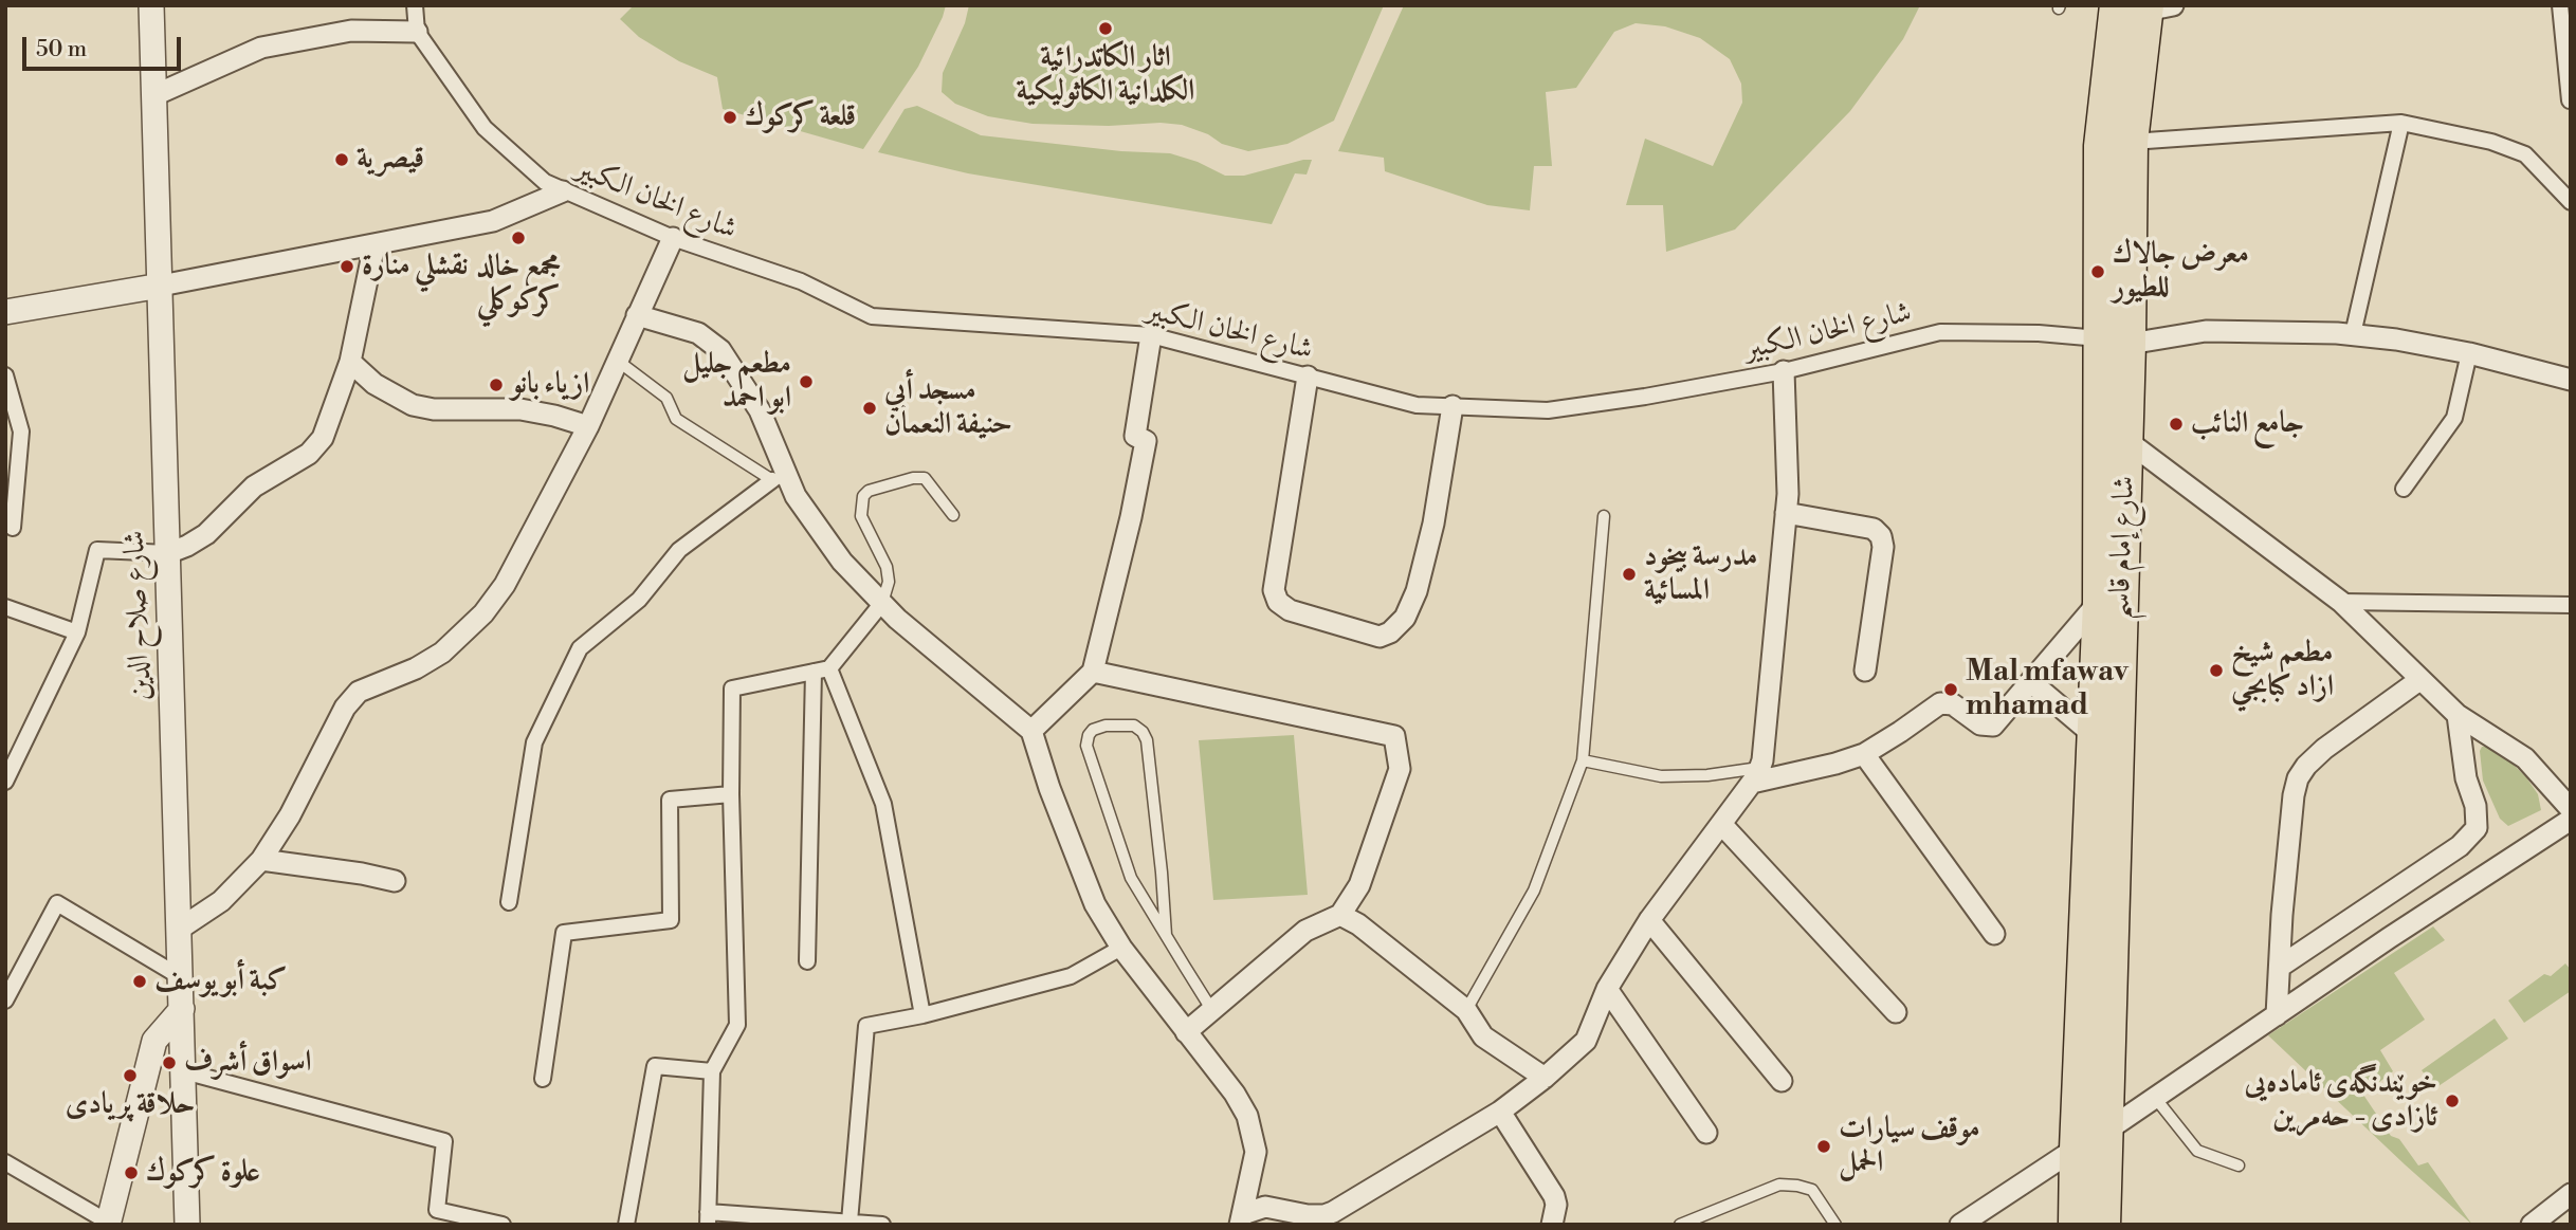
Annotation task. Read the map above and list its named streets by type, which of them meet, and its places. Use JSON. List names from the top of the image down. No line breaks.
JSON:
{"streets":{"main road":["شارع إمام قاسم"],"street":["شارع الخان الكبير","شارع صلاح الدين"]},"crossings":[["شارع الخان الكبير","شارع إمام قاسم"]],"places":["اثار الكاتدرائية الكلدانية الكاثوليكية","قلعة كركوك","قيصرية","مجمع خالد كركوكلي","نقشلي منارة","معرض جالاك للطيور","مطعم جليل ابو احمد","ازياء بانو","مسجد أبي حنيفة النعمان","جامع النائب","مدرسة بيخود المسائية","مطعم شيخ ازاد كبابجي","Mal mfawav mhamad","كبة أبو يوسف","اسواق أشرف","حلاقة پریادی","خوێندنگەی ئامادەیی ئازادی - حەمرین","موقف سيارات الحمل","علوة كركوك"],"scale_bar":"50 m"}
